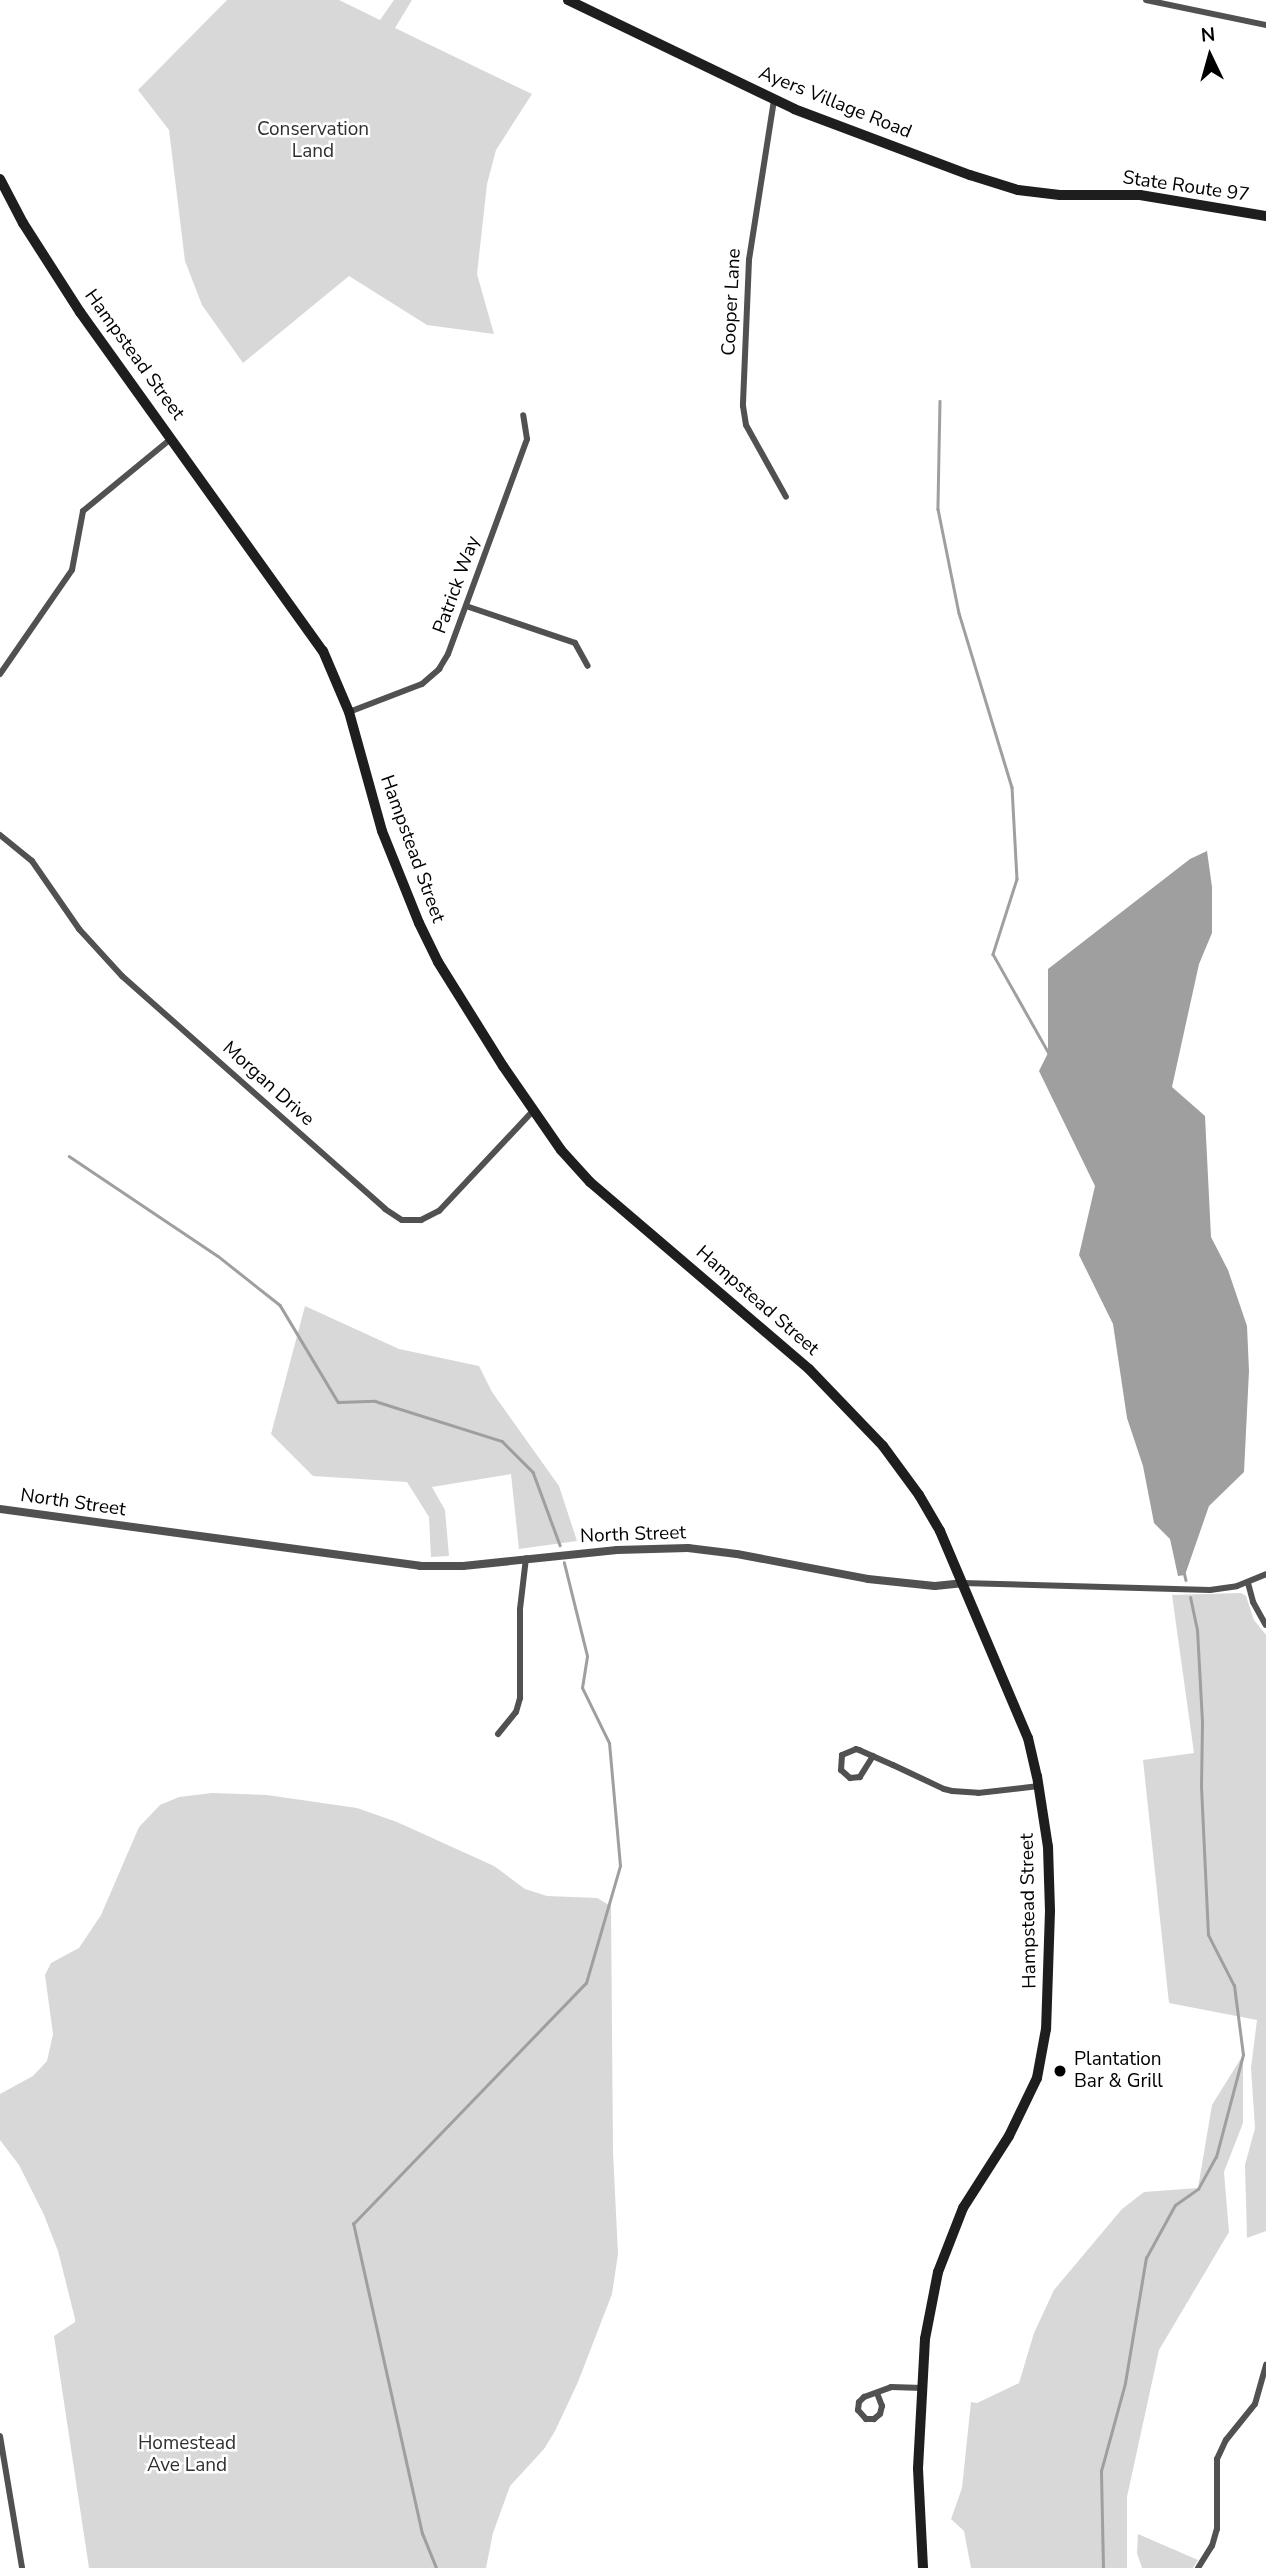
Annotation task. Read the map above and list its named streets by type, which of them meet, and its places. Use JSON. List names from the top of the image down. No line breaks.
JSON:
{"streets":{"main road":["Ayers Village Road","State Route 97","Hampstead Street"],"street":["Cooper Lane","Patrick Way","Morgan Drive","North Street"]},"crossings":[["Ayers Village Road","State Route 97"],["Ayers Village Road","Cooper Lane"],["Hampstead Street","Patrick Way"],["Hampstead Street","Morgan Drive"],["Hampstead Street","North Street"]],"parks":["Conservation Land","Homestead Ave Land"],"places":["Plantation Bar & Grill"],"north":"top"}
